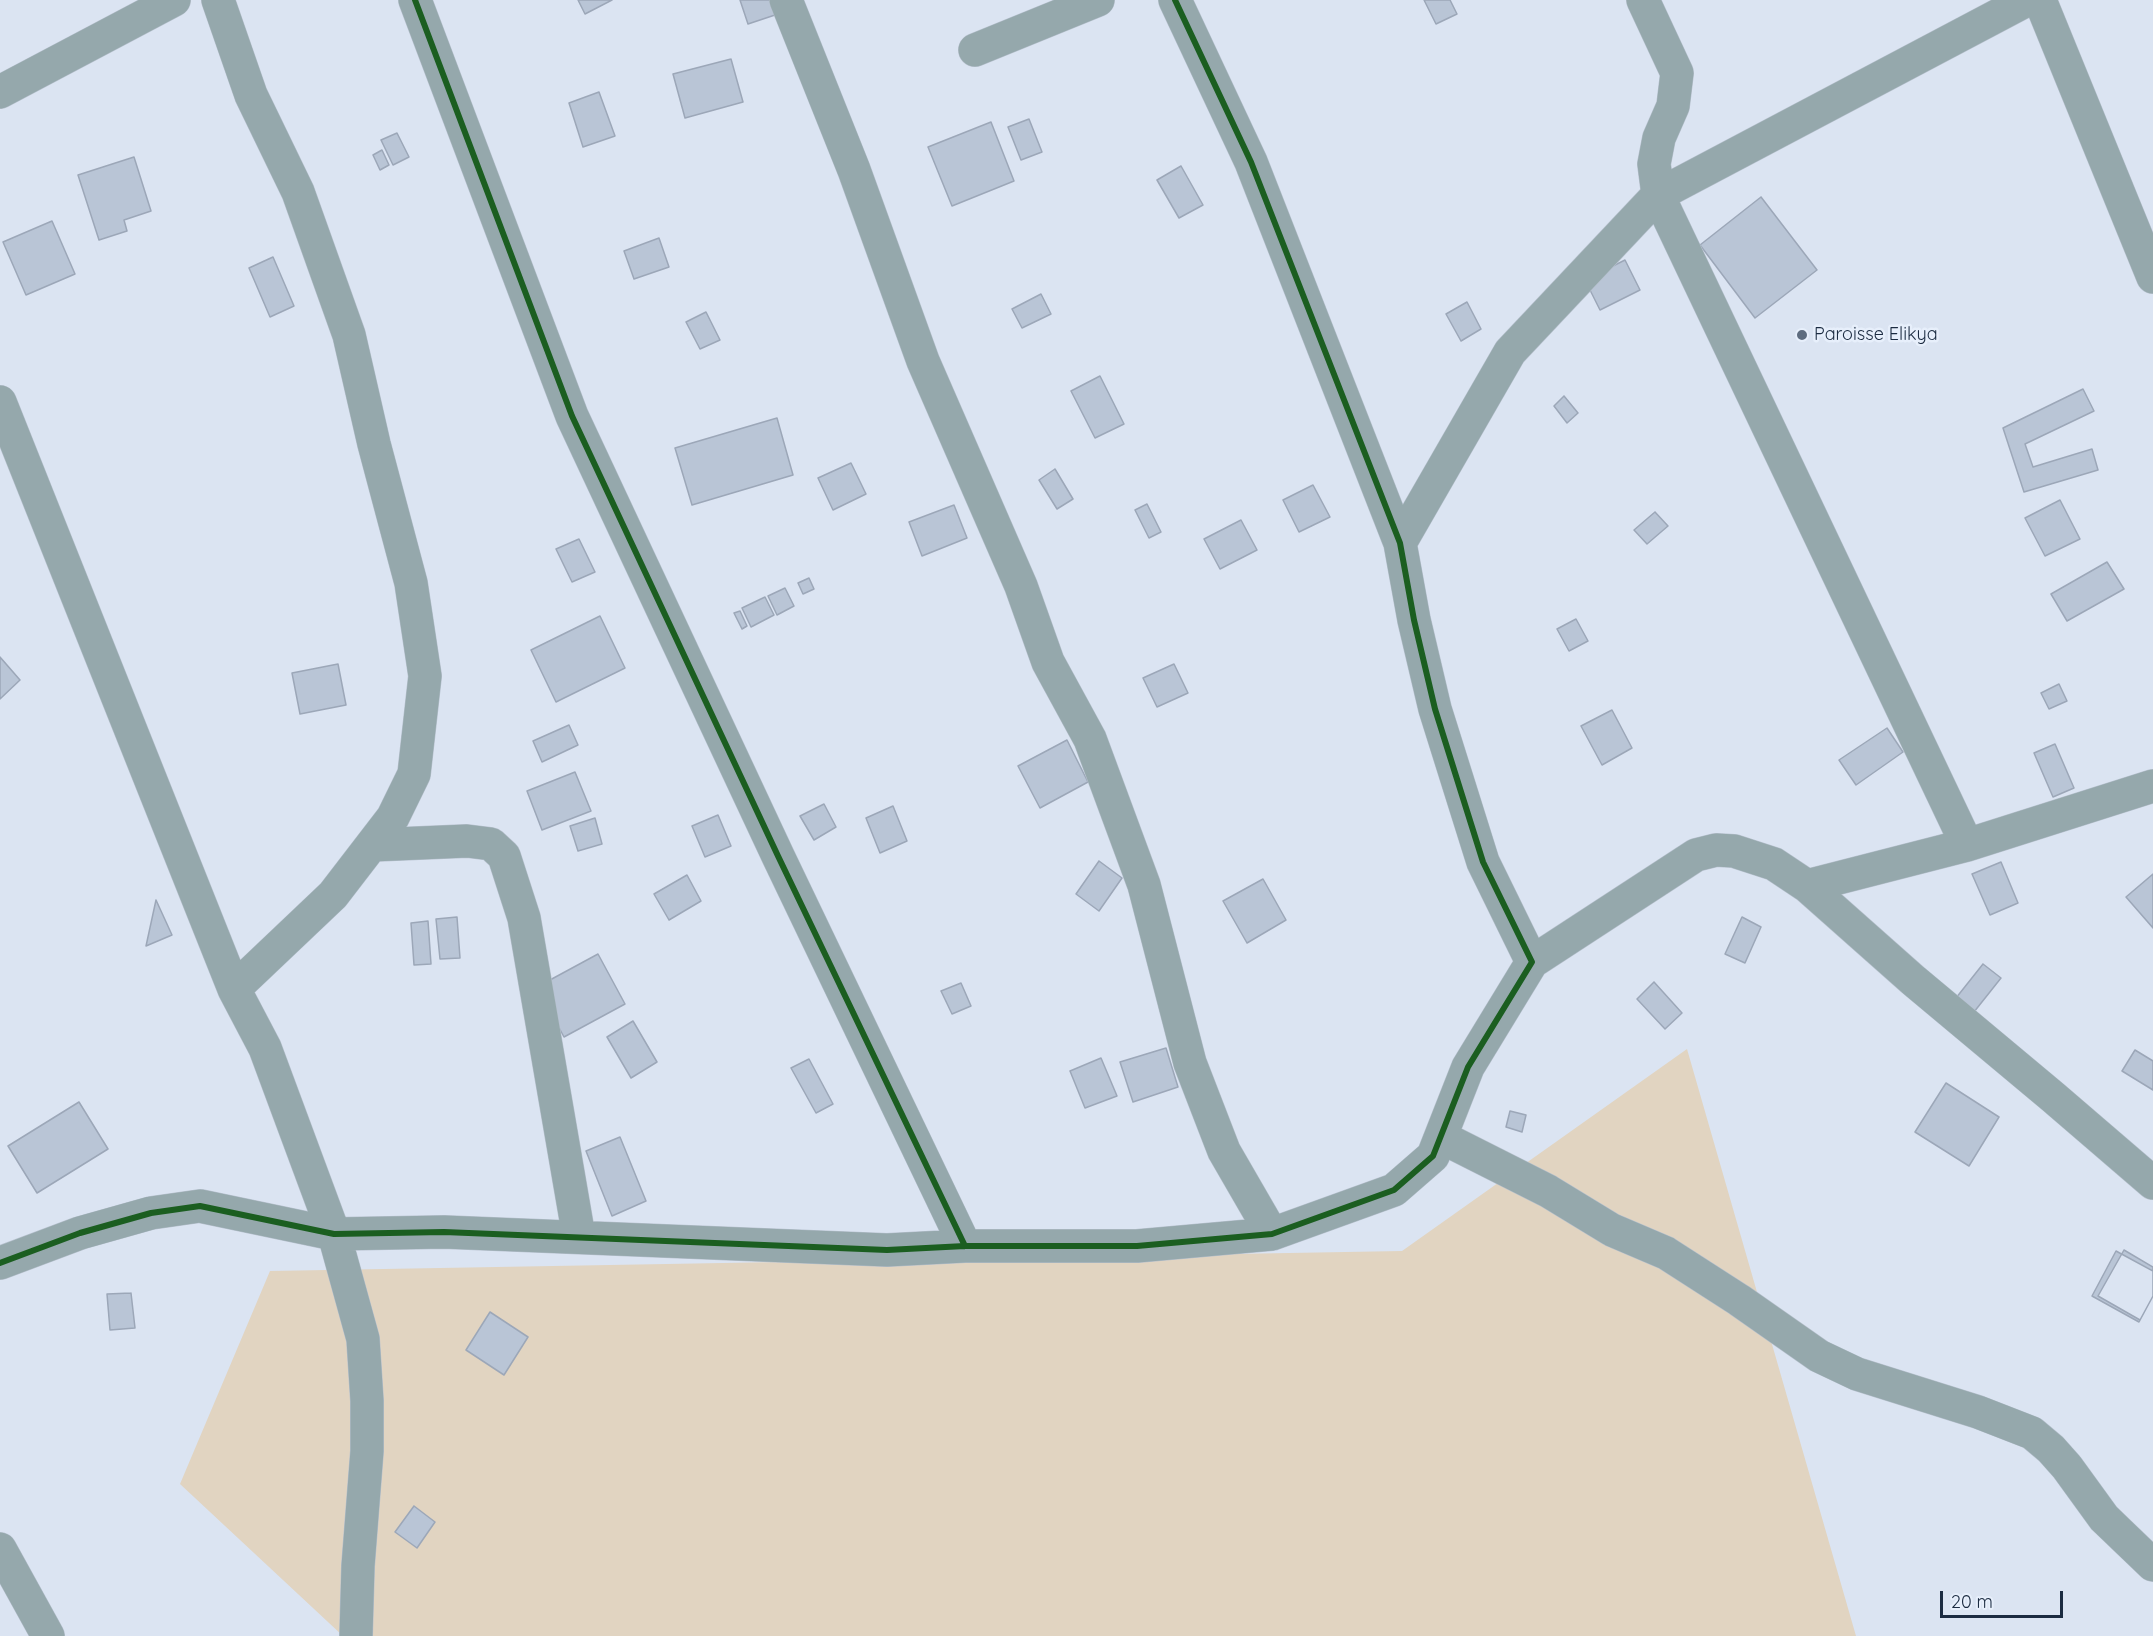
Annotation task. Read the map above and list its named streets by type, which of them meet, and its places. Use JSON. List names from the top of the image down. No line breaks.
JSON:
{"places":["Paroisse Elikya"],"scale_bar":"20 m"}
